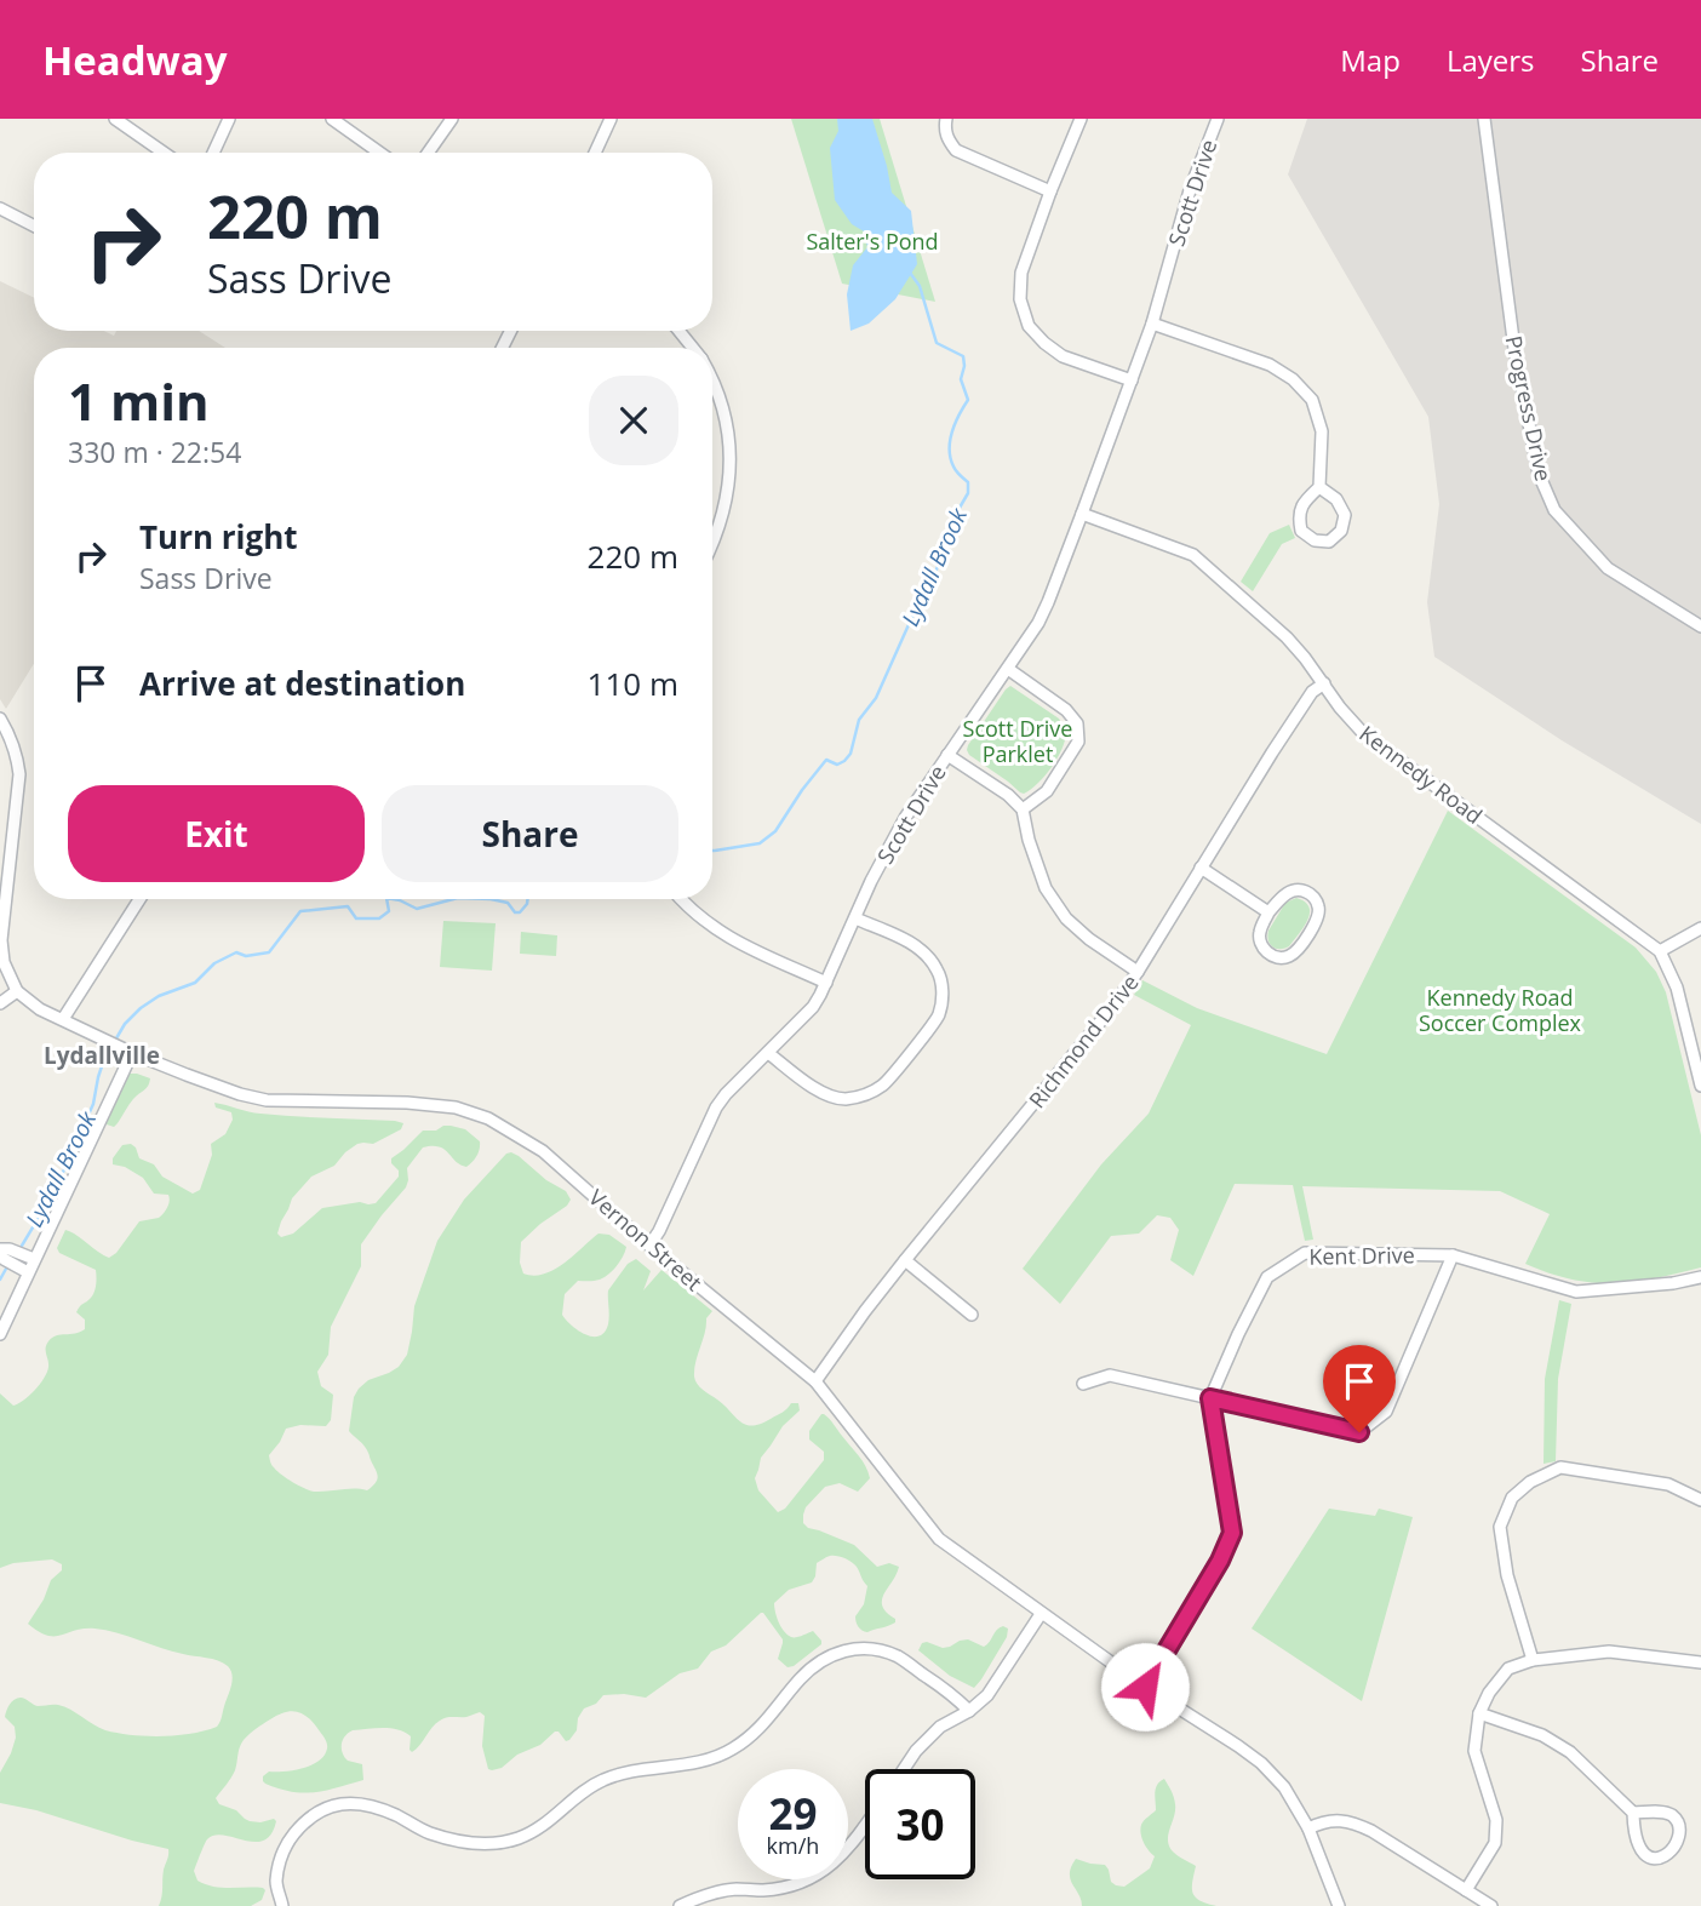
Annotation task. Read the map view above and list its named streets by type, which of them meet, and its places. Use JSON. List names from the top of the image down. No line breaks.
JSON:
{"streets":{"street":["Scott Drive","Progress Drive","Kennedy Road","Richmond Drive","Vernon Street","Kent Drive"]},"crossings":[["Scott Drive","Kennedy Road"],["Scott Drive","Vernon Street"],["Kennedy Road","Richmond Drive"],["Richmond Drive","Vernon Street"]],"districts":["Lydallville"],"water":["Lydall Brook"],"parks":["Salter's Pond","Scott Drive Parklet","Kennedy Road Soccer Complex"],"page":{"header":"Headway","nav":["Map","Layers","Share"],"turn":["220 m","Sass Drive"],"heading":["1 min","330 m · 22:54"],"list":[{"name":"Turn right","note":"Sass Drive","value":"220 m"},{"name":"Arrive at destination","value":"110 m"}],"buttons":["Exit","Share"],"speed":"29 km/h","limit":"30"}}
